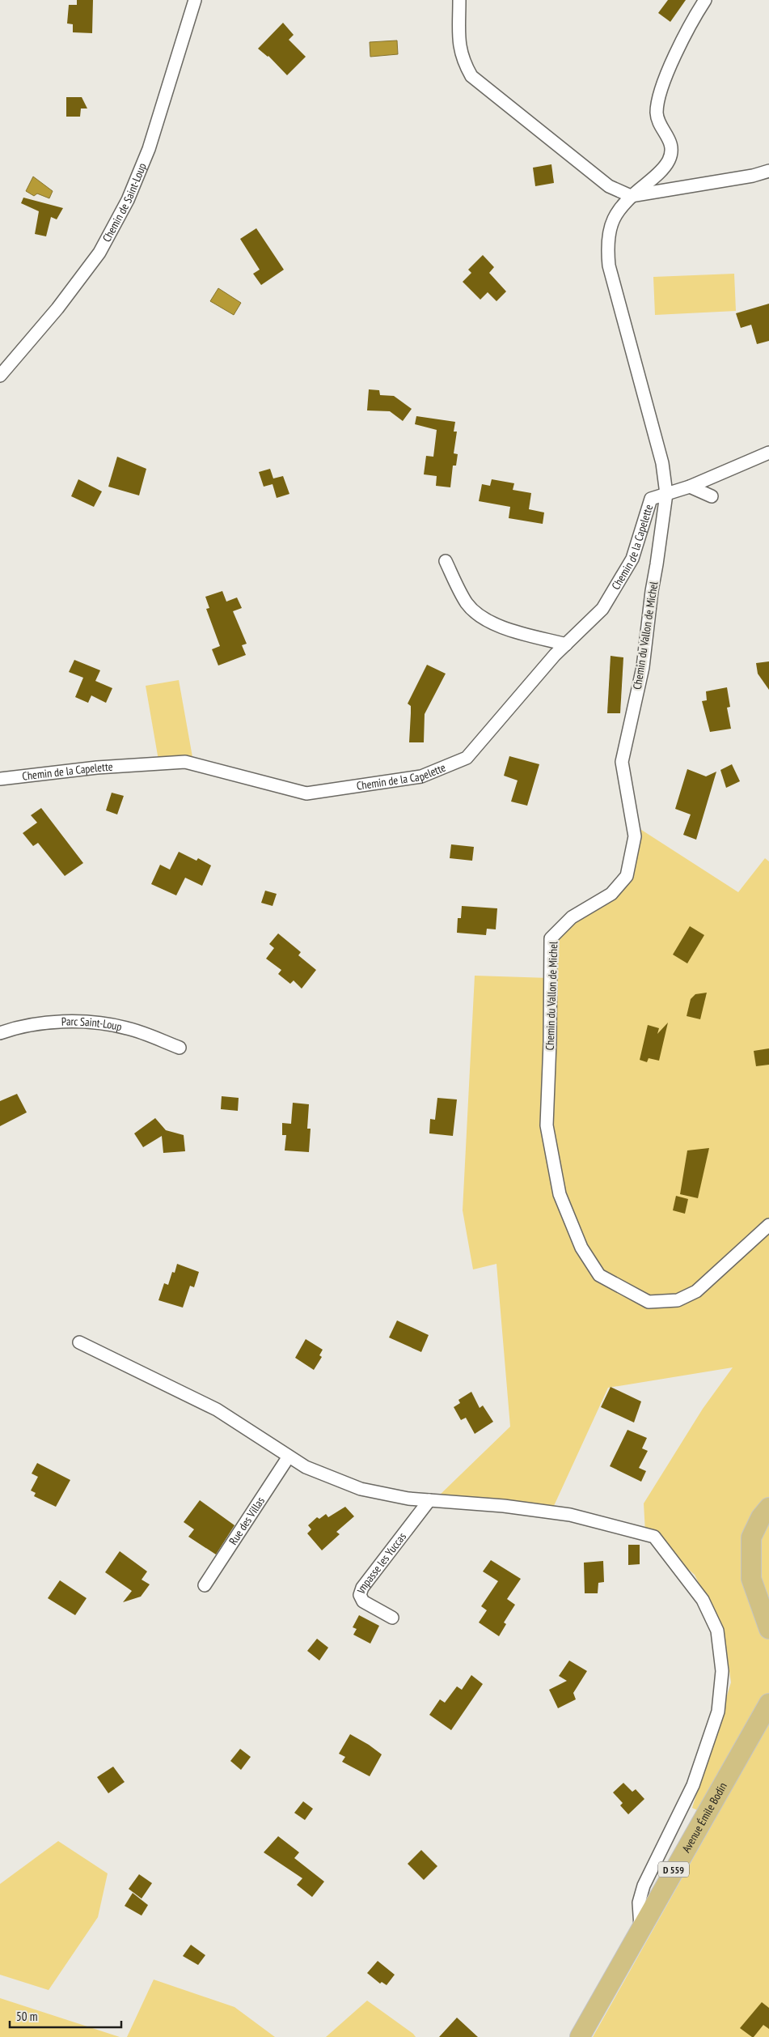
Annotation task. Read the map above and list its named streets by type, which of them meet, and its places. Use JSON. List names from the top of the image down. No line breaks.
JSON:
{"streets":{"main road":["Avenue Émile Bodin","D 559"],"street":["Chemin de Saint-Loup","Chemin de la Capelette","Chemin du Vallon de Michel","Parc Saint-Loup","Rue des Villas","Impasse les Yuccas"]},"crossings":[["Chemin de la Capelette","Chemin du Vallon de Michel"]],"scale_bar":"50 m"}
